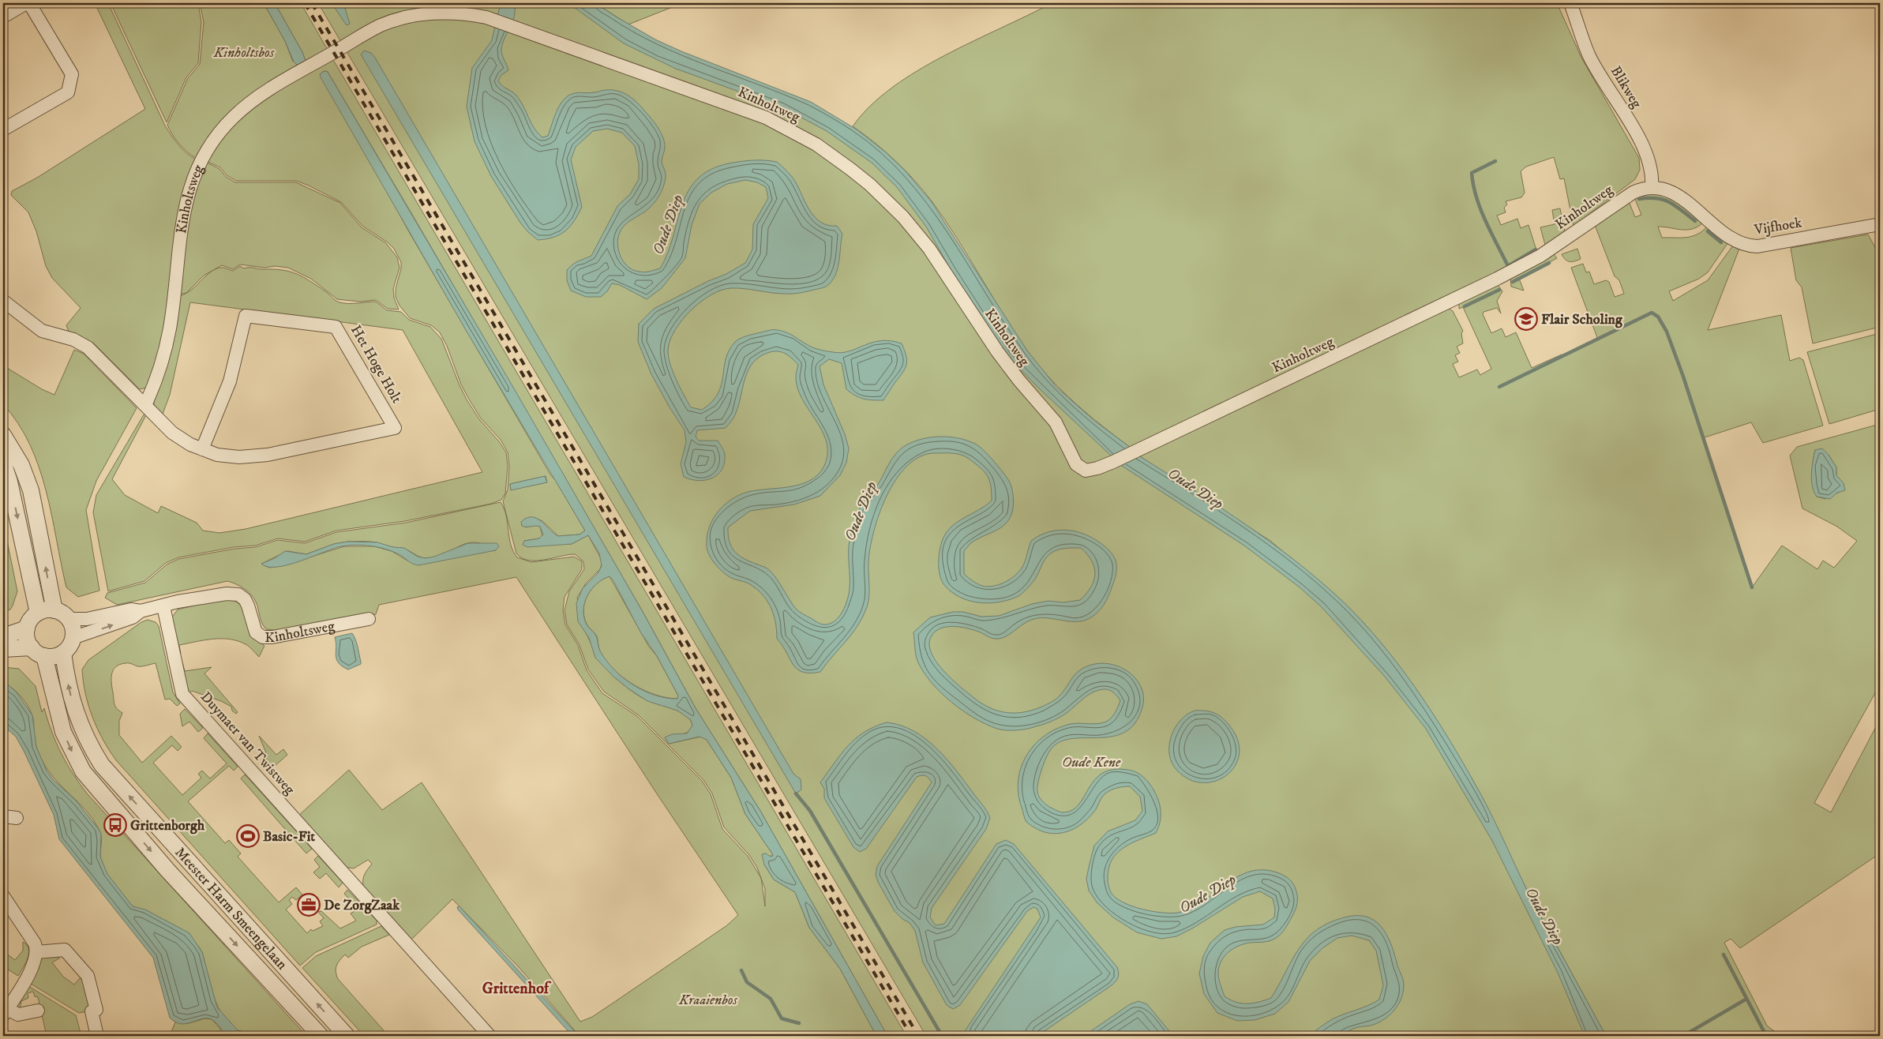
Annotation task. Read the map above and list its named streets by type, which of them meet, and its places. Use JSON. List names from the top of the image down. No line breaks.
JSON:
{"streets":{"street":["Blikweg","Kinholtweg","Kinholtsweg","Vijfhoek","Het Hoge Holt","Duymaer van Twistweg","Meester Harm Smeengelaan"]},"crossings":[["Blikweg","Kinholtweg"],["Blikweg","Vijfhoek"],["Kinholtweg","Kinholtsweg"],["Kinholtweg","Vijfhoek"],["Kinholtsweg","Het Hoge Holt"],["Kinholtsweg","Duymaer van Twistweg"],["Kinholtsweg","Meester Harm Smeengelaan"]],"districts":["Grittenhof"],"water":["Oude Diep"],"parks":["Kinholtsbos","Oude Kene","Kraaienbos"],"places":{"school or university":["Flair Scholing"],"bus stop":["Grittenborgh"],"sports":["Basic-Fit"],"office":["De ZorgZaak"]}}
